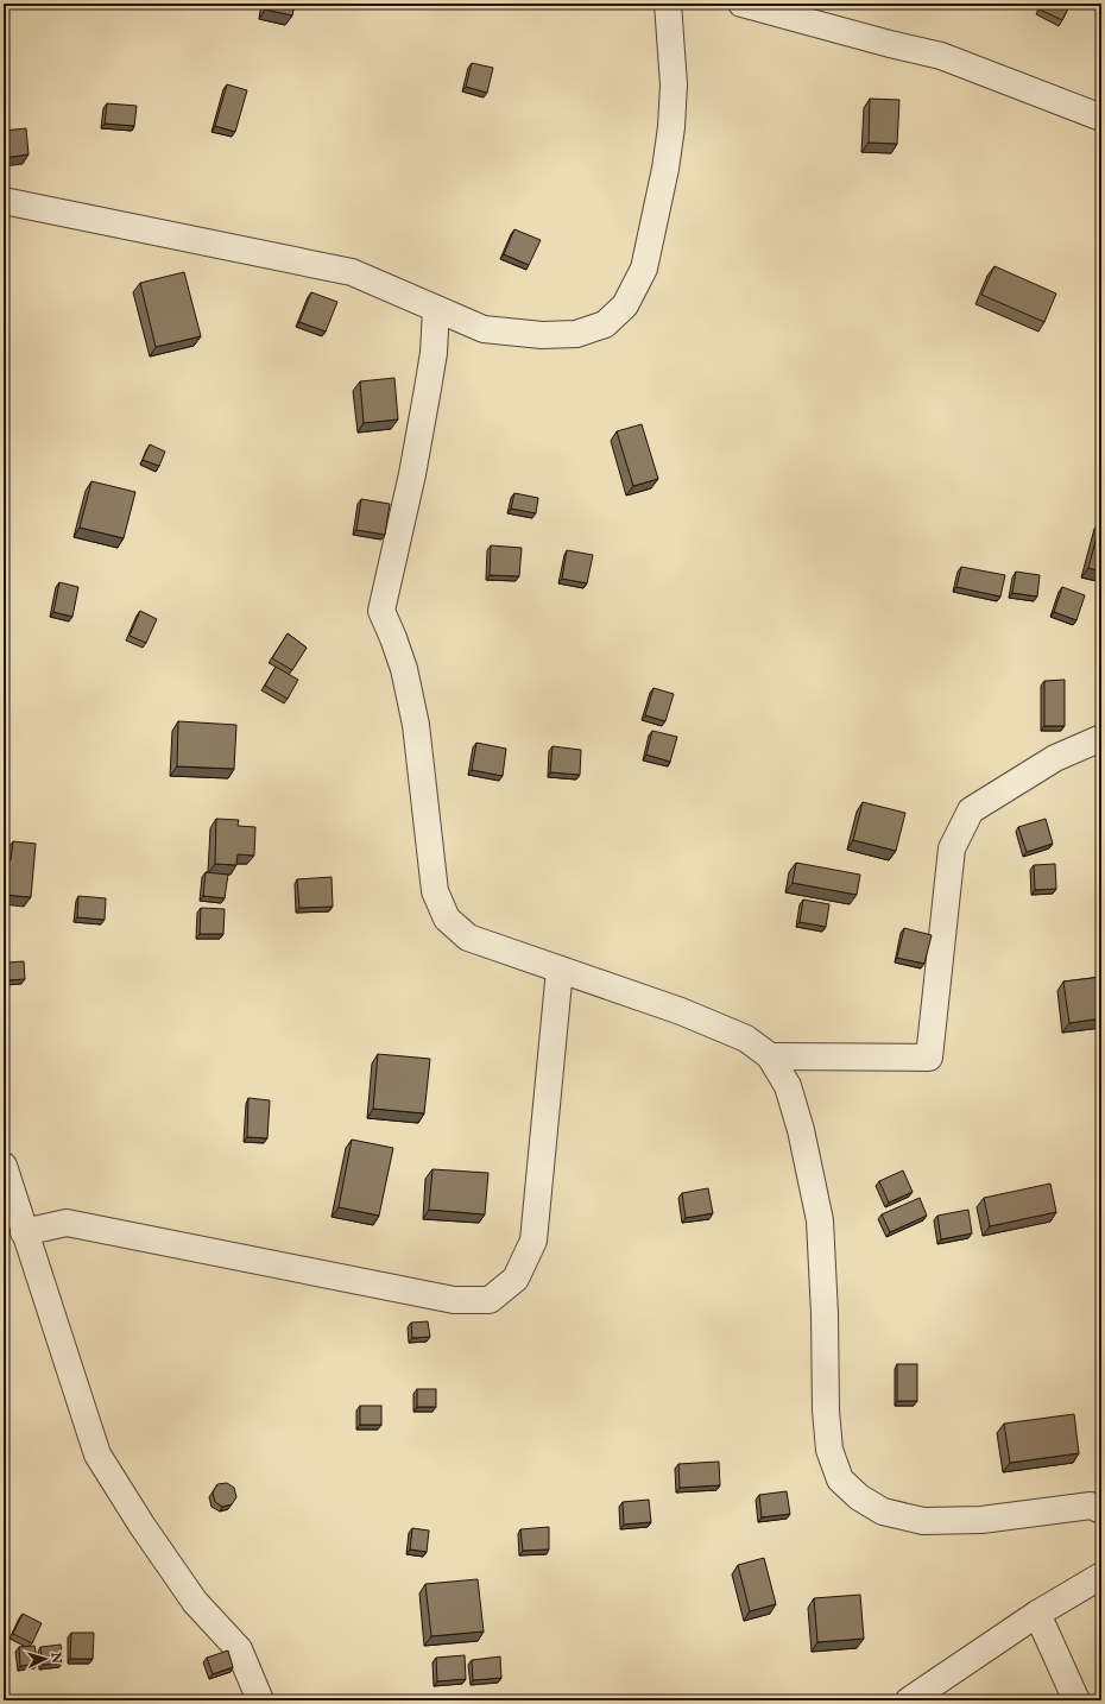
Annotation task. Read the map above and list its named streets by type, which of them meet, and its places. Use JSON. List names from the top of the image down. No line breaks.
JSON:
{"north":"right"}
